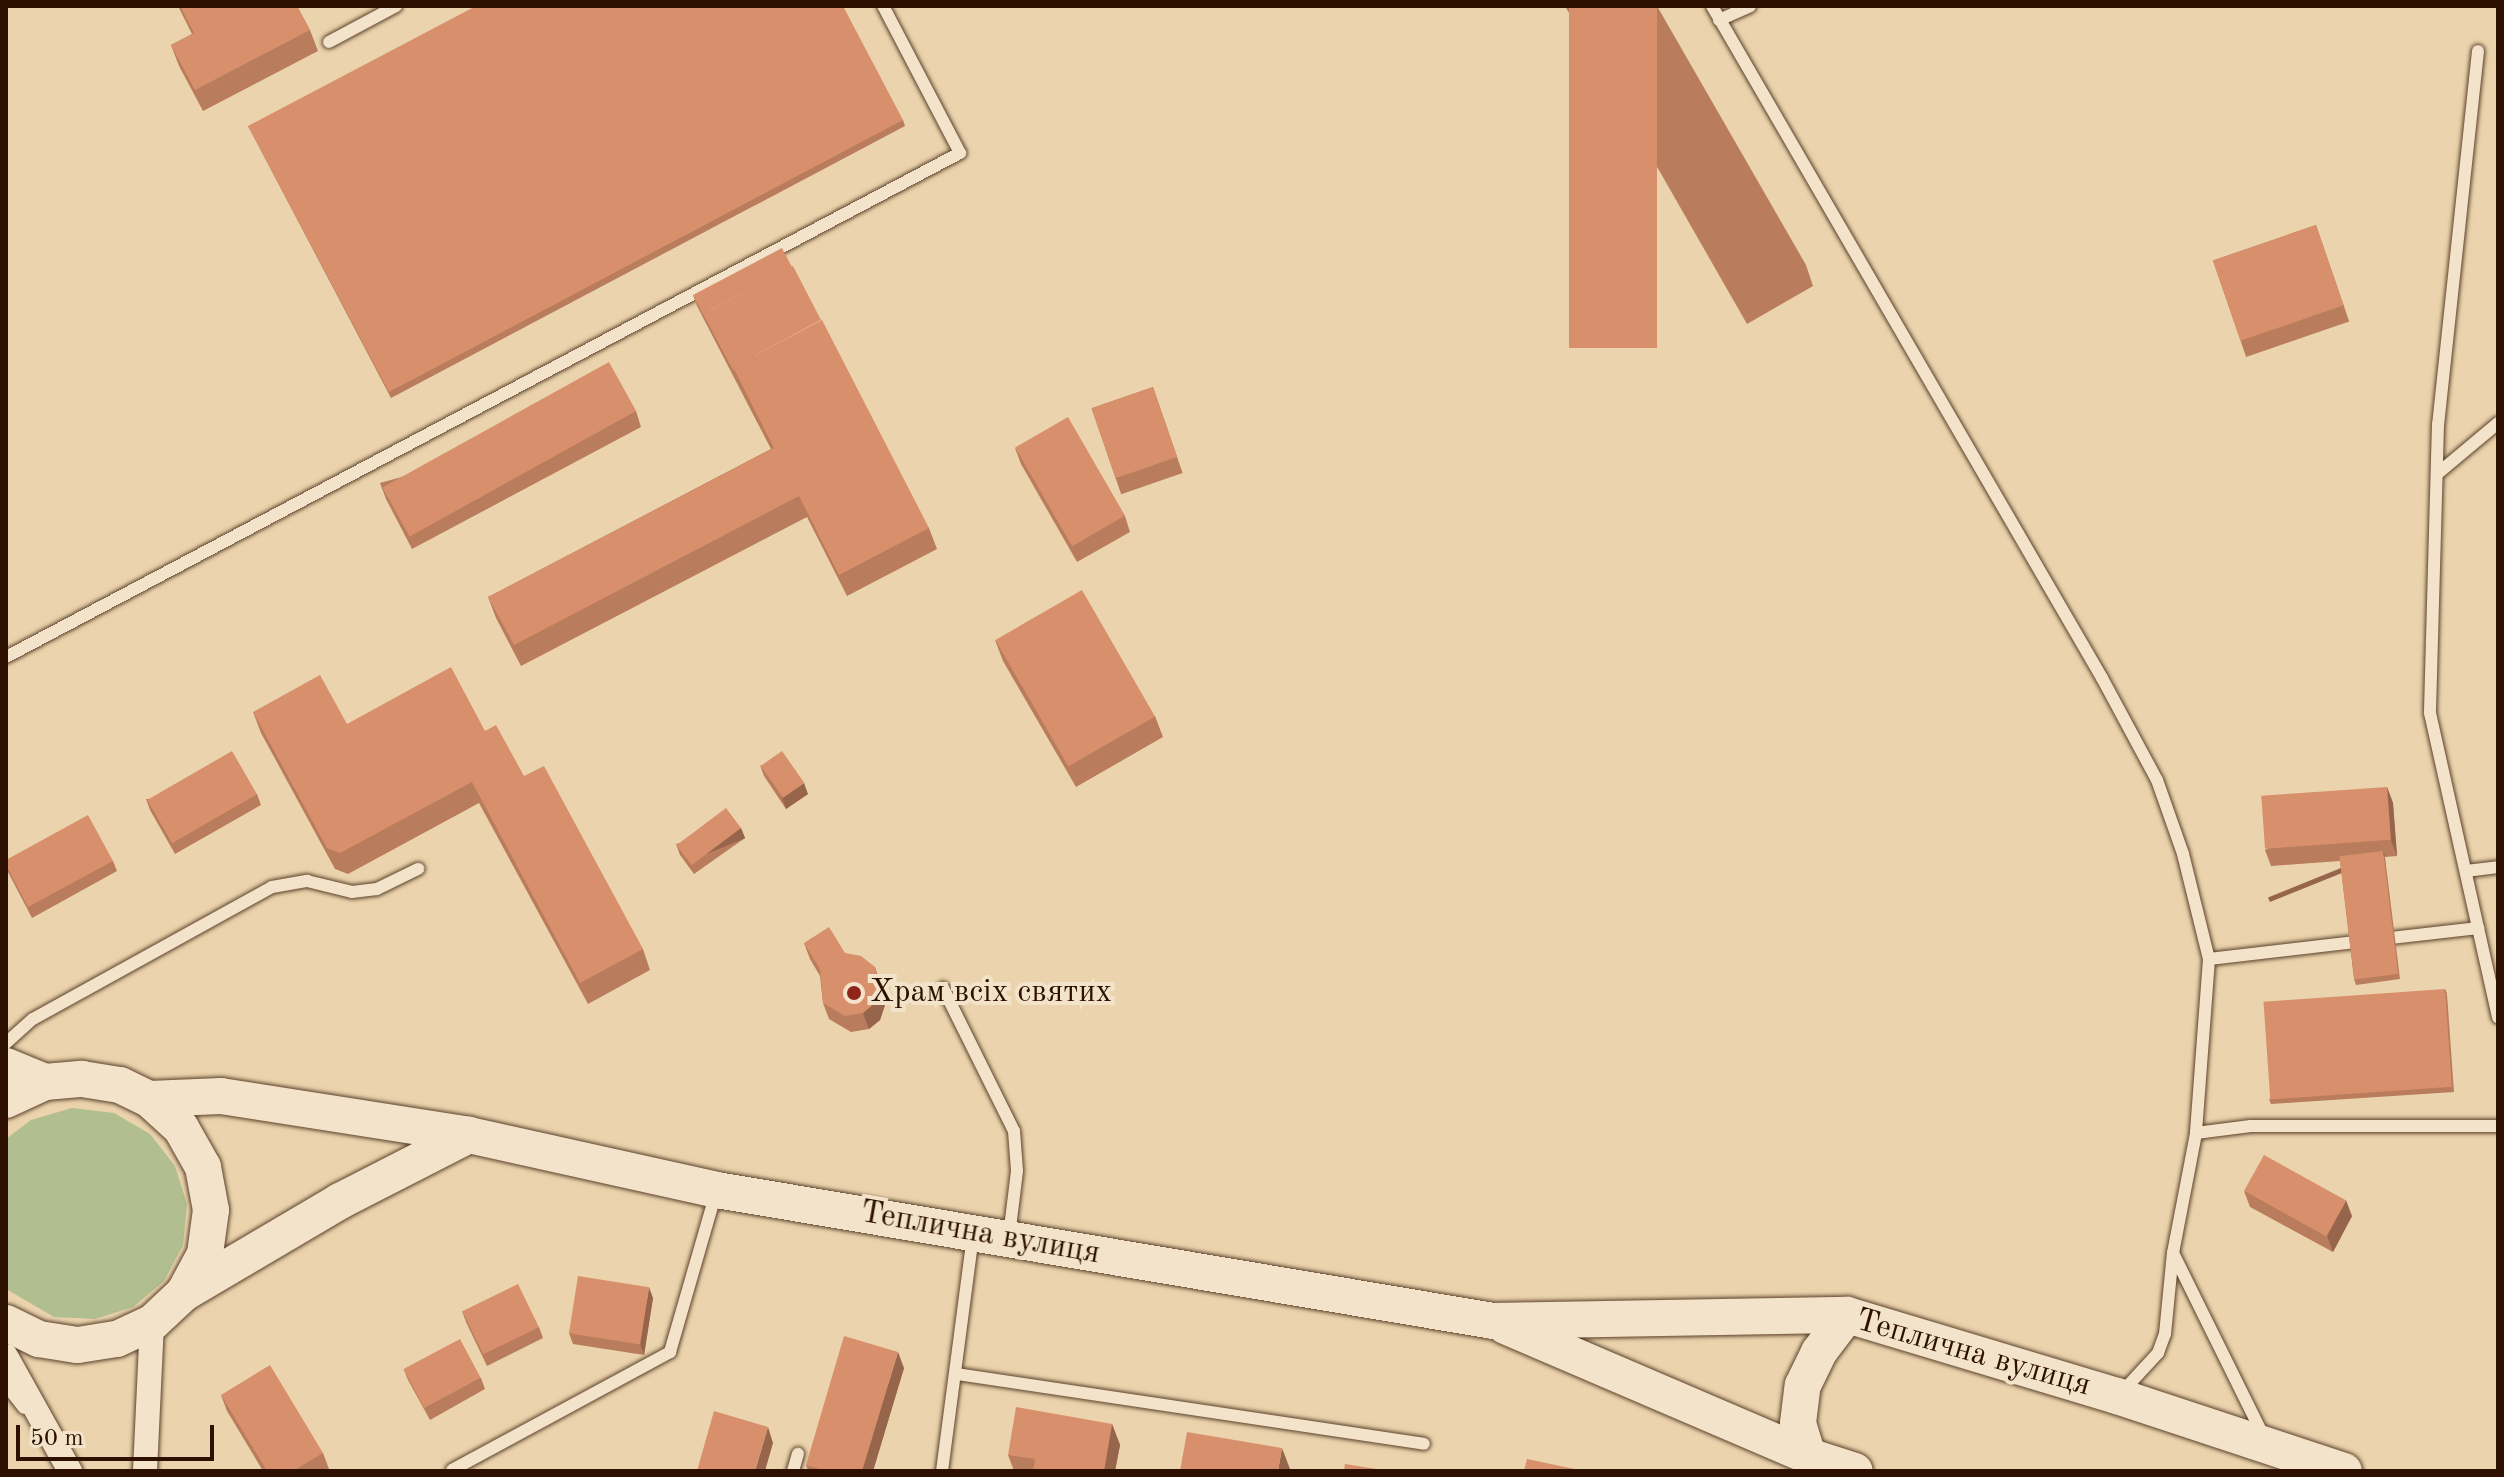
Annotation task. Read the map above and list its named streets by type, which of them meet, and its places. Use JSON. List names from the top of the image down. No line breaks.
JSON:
{"streets":{"main road":["Теплична вулиця"]},"places":["Храм всіх святих"],"scale_bar":"50 m"}
